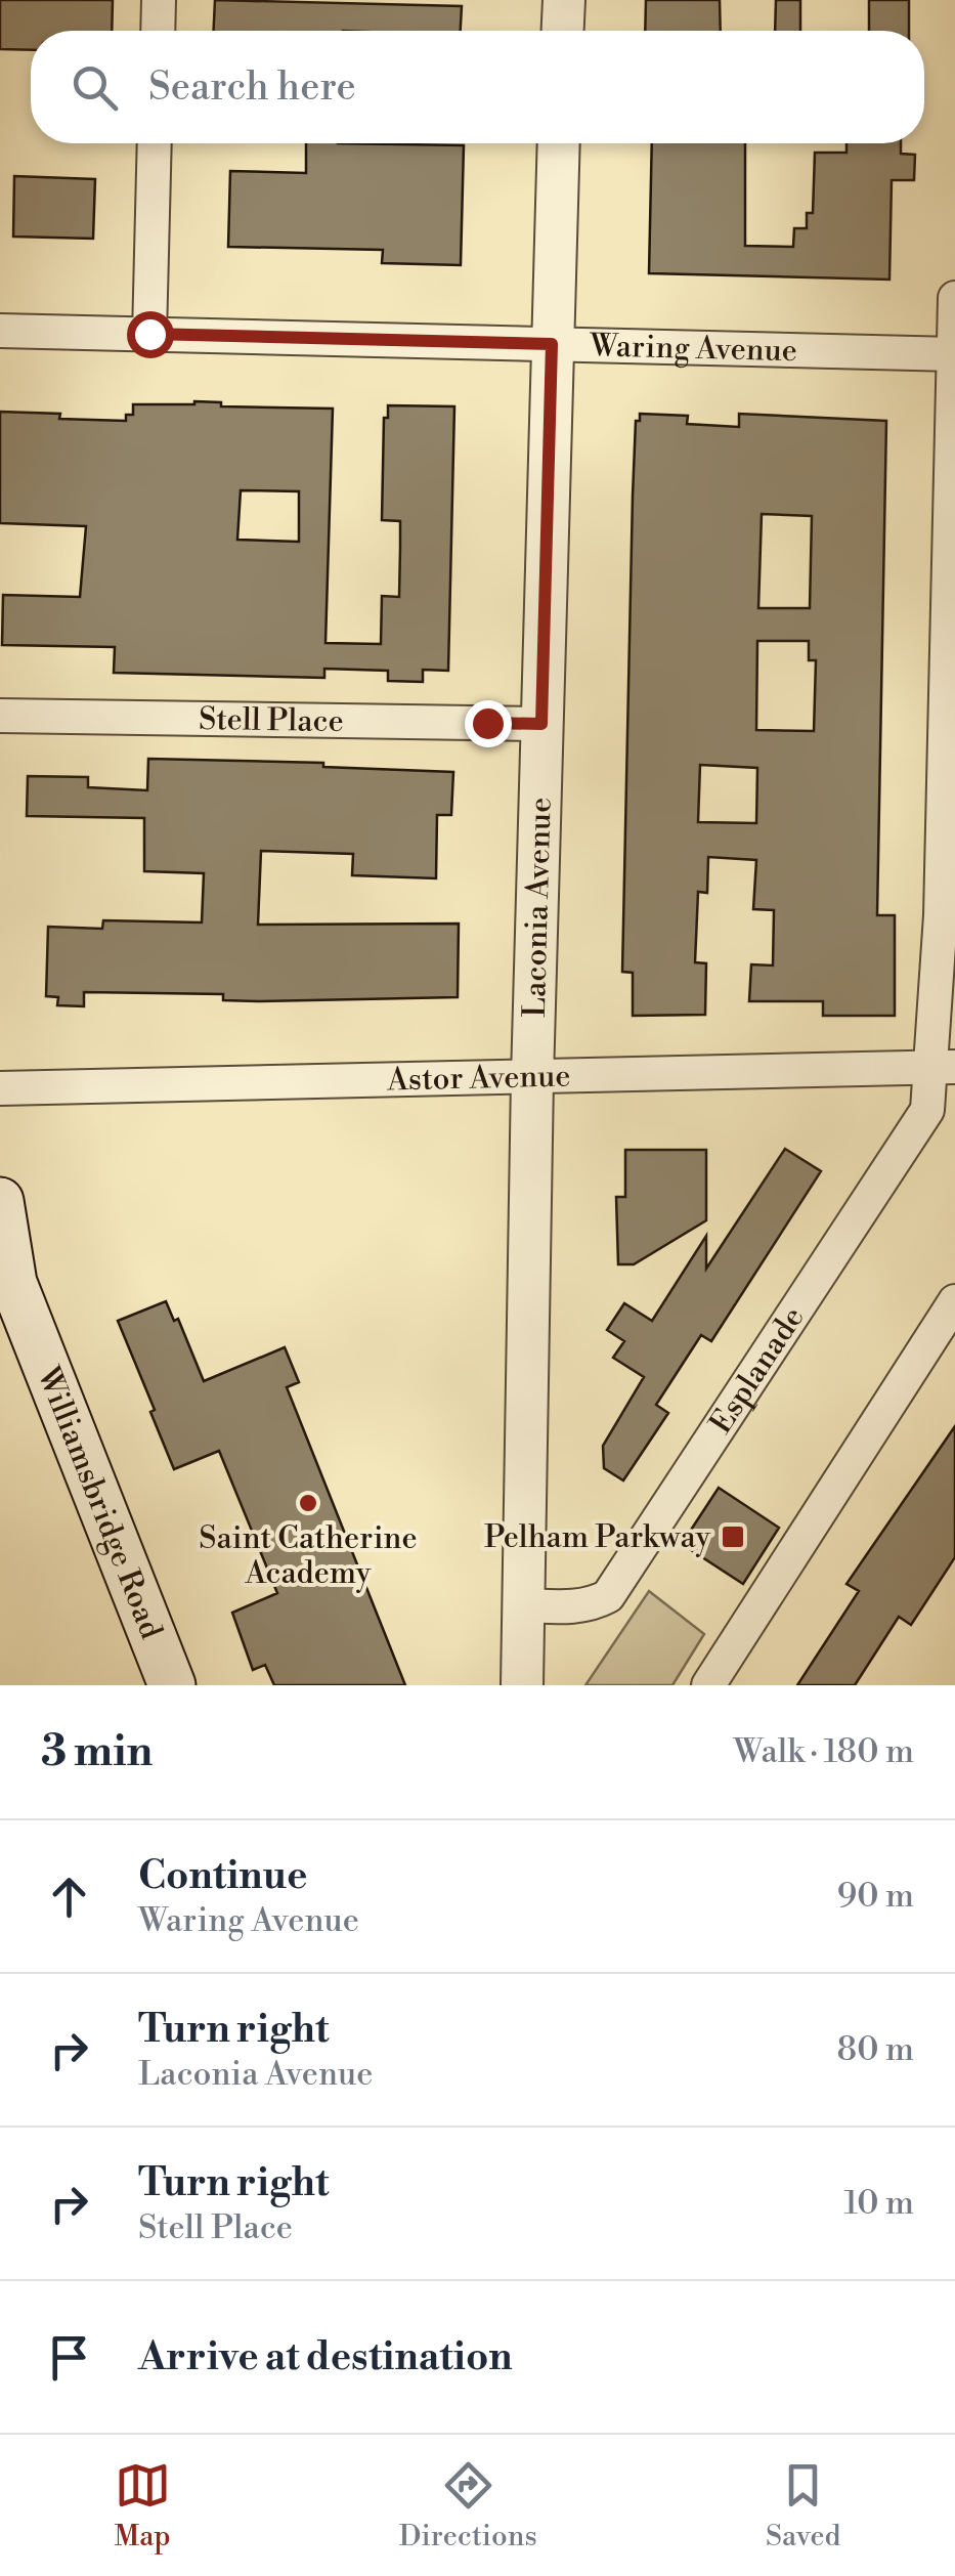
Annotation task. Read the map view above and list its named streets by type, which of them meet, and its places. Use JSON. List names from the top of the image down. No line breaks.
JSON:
{"streets":{"main road":["Williamsbridge Road"],"street":["Waring Avenue","Stell Place","Laconia Avenue","Astor Avenue","Esplanade"]},"crossings":[["Waring Avenue","Laconia Avenue"],["Stell Place","Laconia Avenue"],["Laconia Avenue","Astor Avenue"],["Laconia Avenue","Esplanade"],["Astor Avenue","Esplanade"]],"places":{"other":["Saint Catherine Academy"],"transit":["Pelham Parkway"]},"page":{"search":"Search here","heading":["3 min","Walk · 180 m"],"list":[["Continue","Waring Avenue","90 m"],["Turn right","Laconia Avenue","80 m"],["Turn right","Stell Place","10 m"],"Arrive at destination"],"nav":["Map","Directions","Saved"]}}
